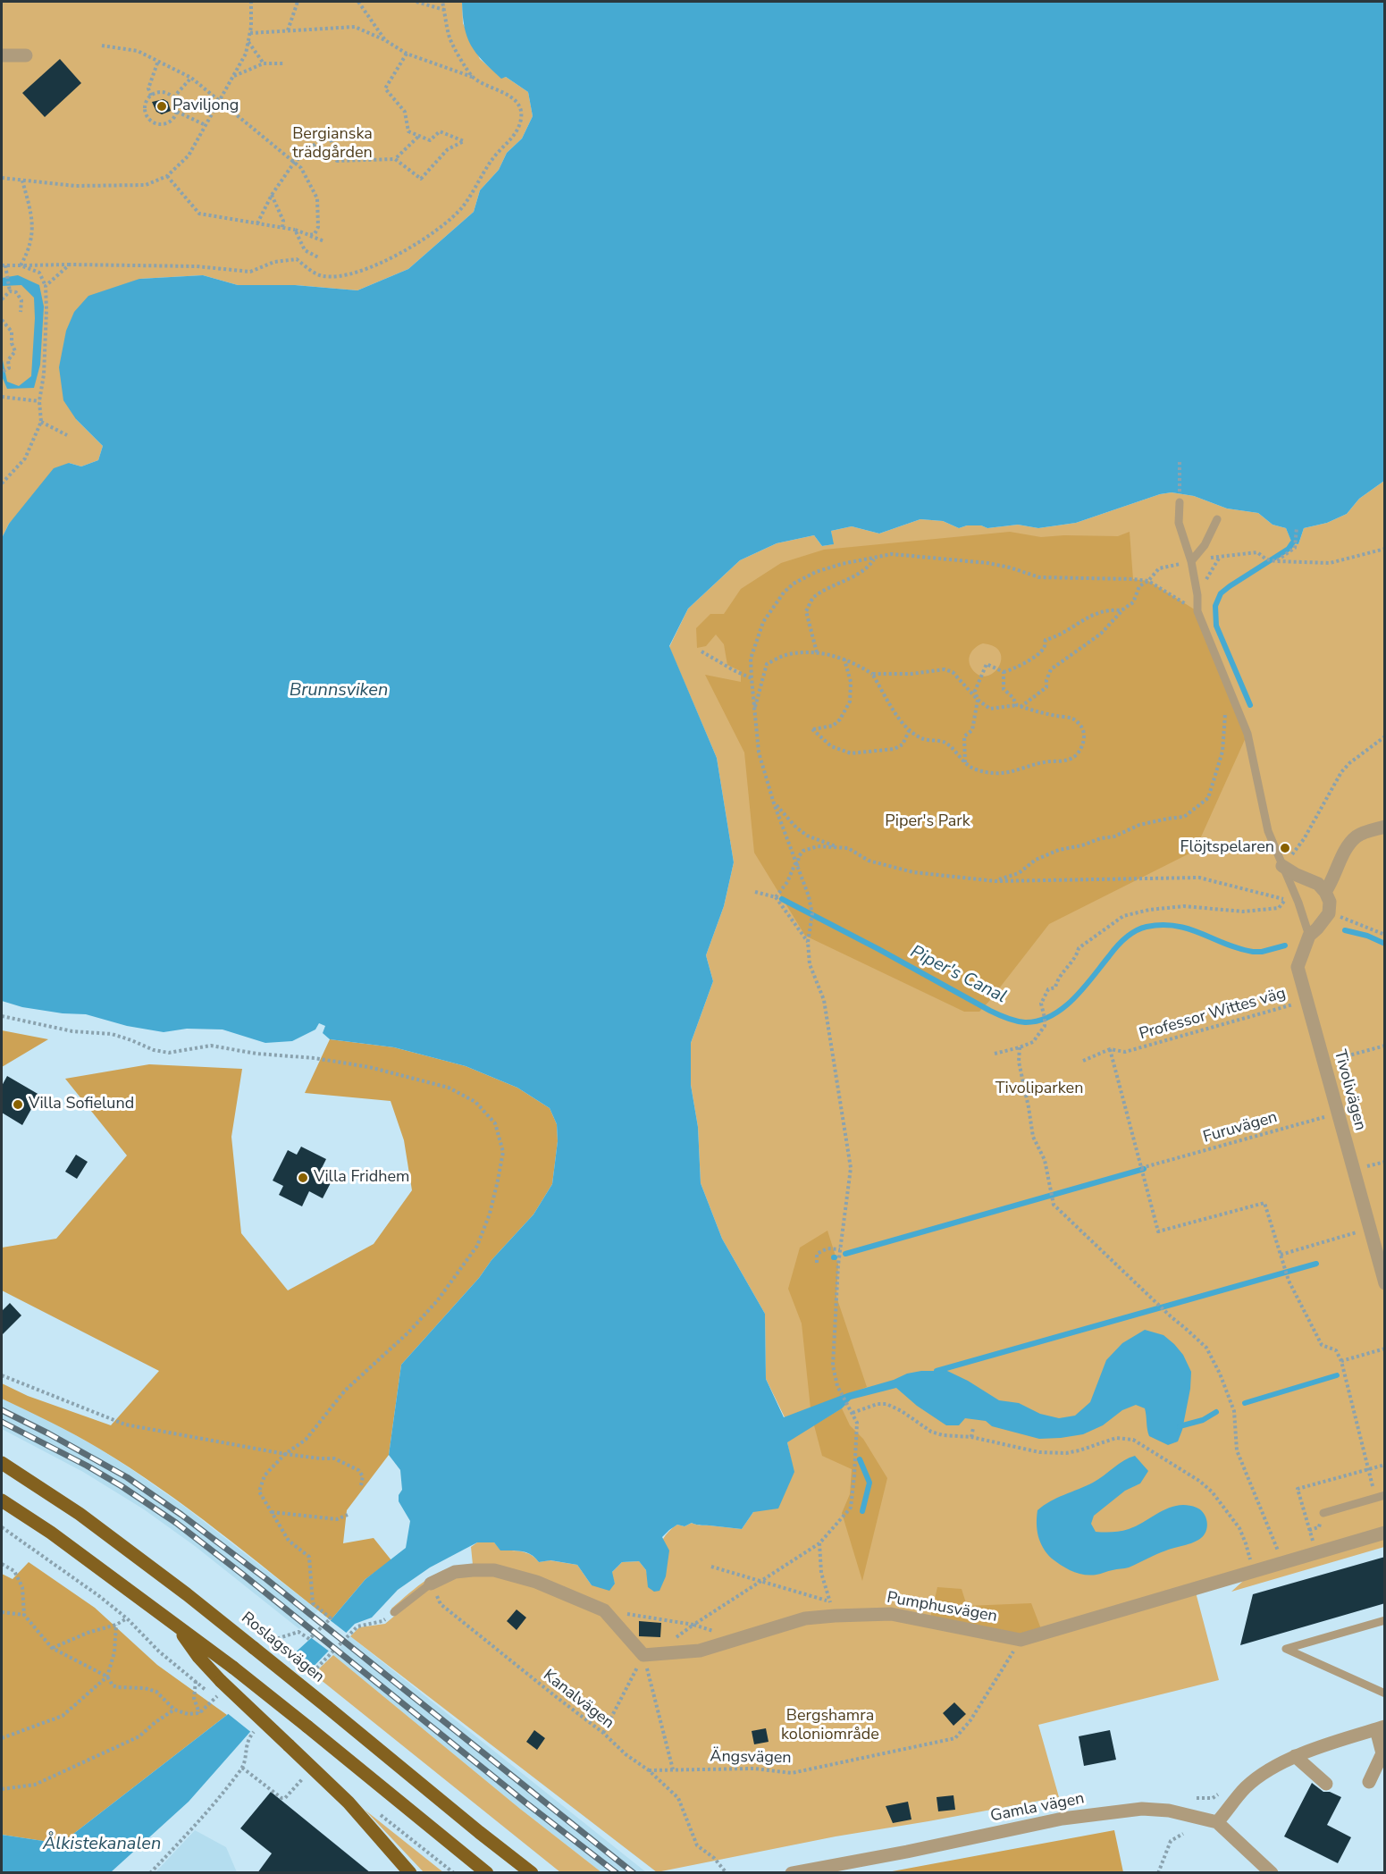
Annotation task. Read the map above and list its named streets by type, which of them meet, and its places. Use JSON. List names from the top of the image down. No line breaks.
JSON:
{"streets":{"main road":["Roslagsvägen"],"street":["Tivolivägen","Pumphusvägen","Gamla vägen"],"path":["Professor Wittes väg","Furuvägen","Kanalvägen","Ängsvägen"]},"crossings":[["Professor Wittes väg","Tivolivägen"],["Tivolivägen","Furuvägen"],["Pumphusvägen","Ängsvägen"],["Kanalvägen","Ängsvägen"]],"water":["Brunnsviken","Piper's Canal","Ålkistekanalen"],"parks":["Bergianska trädgården","Piper's Park","Tivoliparken","Bergshamra koloniområde"],"places":["Paviljong","Flöjtspelaren","Villa Sofielund","Villa Fridhem"]}
